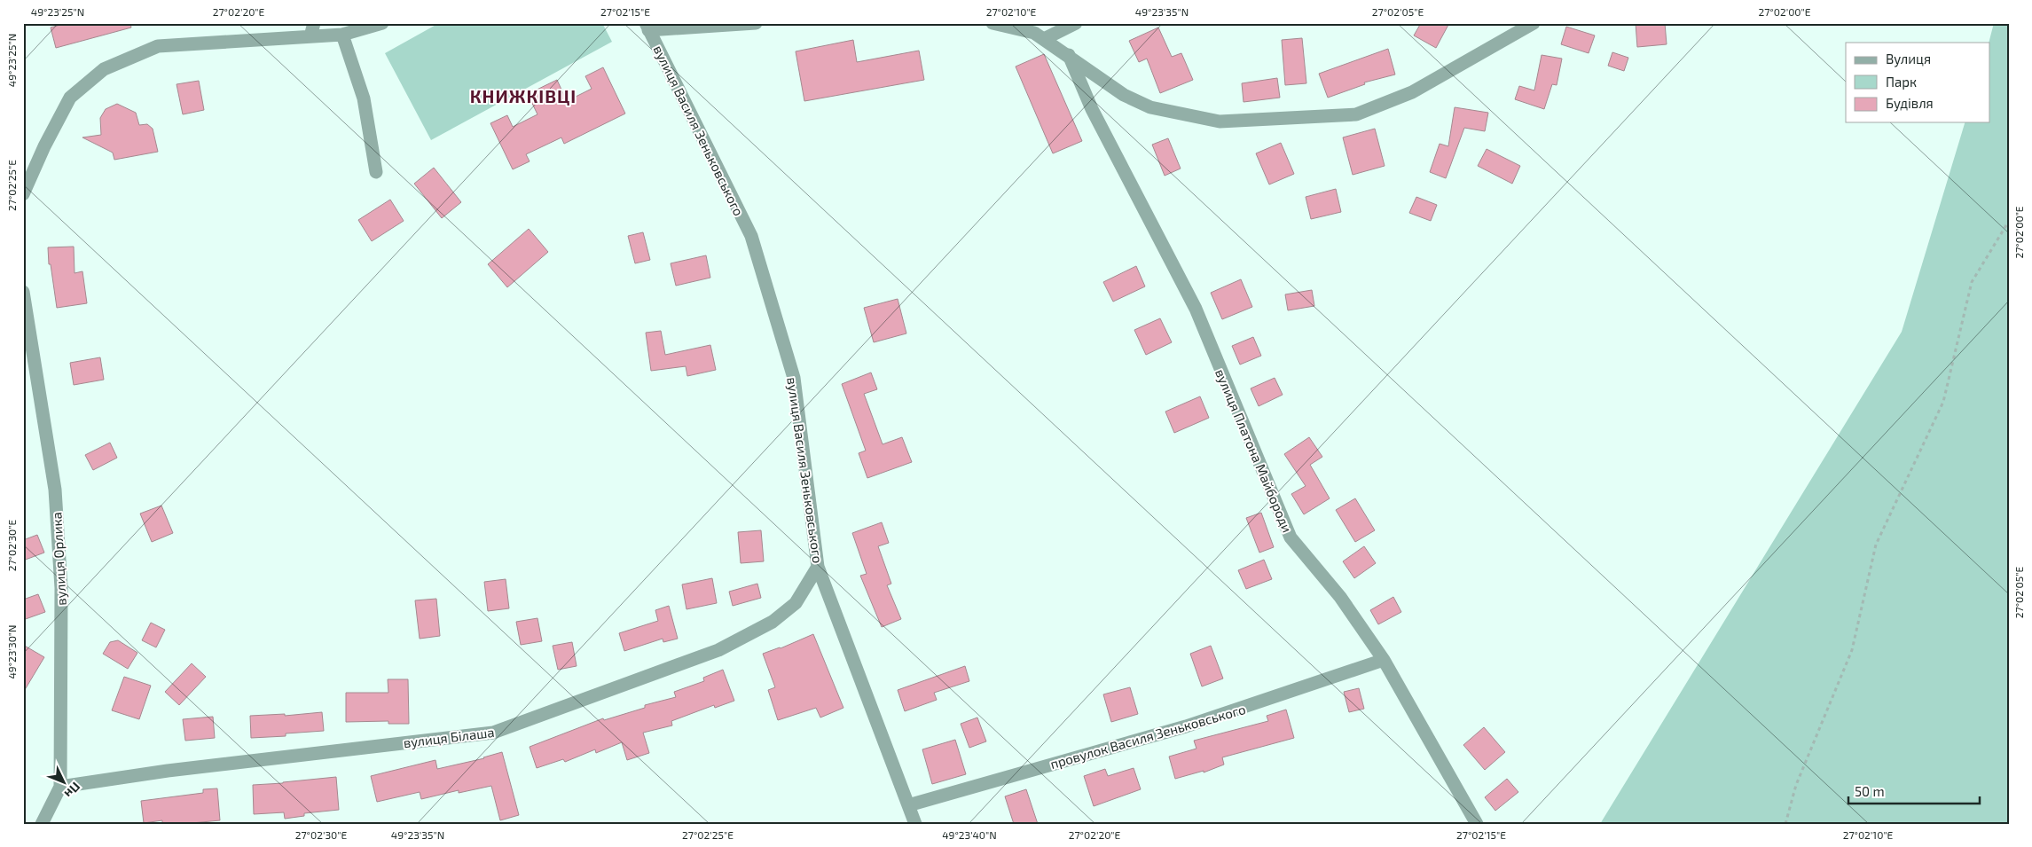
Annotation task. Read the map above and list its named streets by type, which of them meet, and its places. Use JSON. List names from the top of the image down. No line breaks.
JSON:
{"streets":{"street":["вулиця Василя Зеньковського","вулиця Платона Майбороди","вулиця Орлика","провулок Василя Зеньковського","вулиця Білаша"]},"crossings":[["вулиця Василя Зеньковського","провулок Василя Зеньковського"],["вулиця Василя Зеньковського","вулиця Білаша"],["вулиця Платона Майбороди","провулок Василя Зеньковського"],["вулиця Орлика","вулиця Білаша"]],"districts":["КНИЖКІВЦІ"],"legend":["Вулиця","Парк","Будівля"],"scale_bar":"50 m","north":"bottom right","coordinates":["49°23'25\"N","27°02'20\"E","27°02'15\"E","27°02'10\"E","49°23'35\"N","27°02'05\"E","27°02'00\"E","27°02'25\"E","27°02'30\"E","49°23'30\"N","49°23'40\"N"]}
